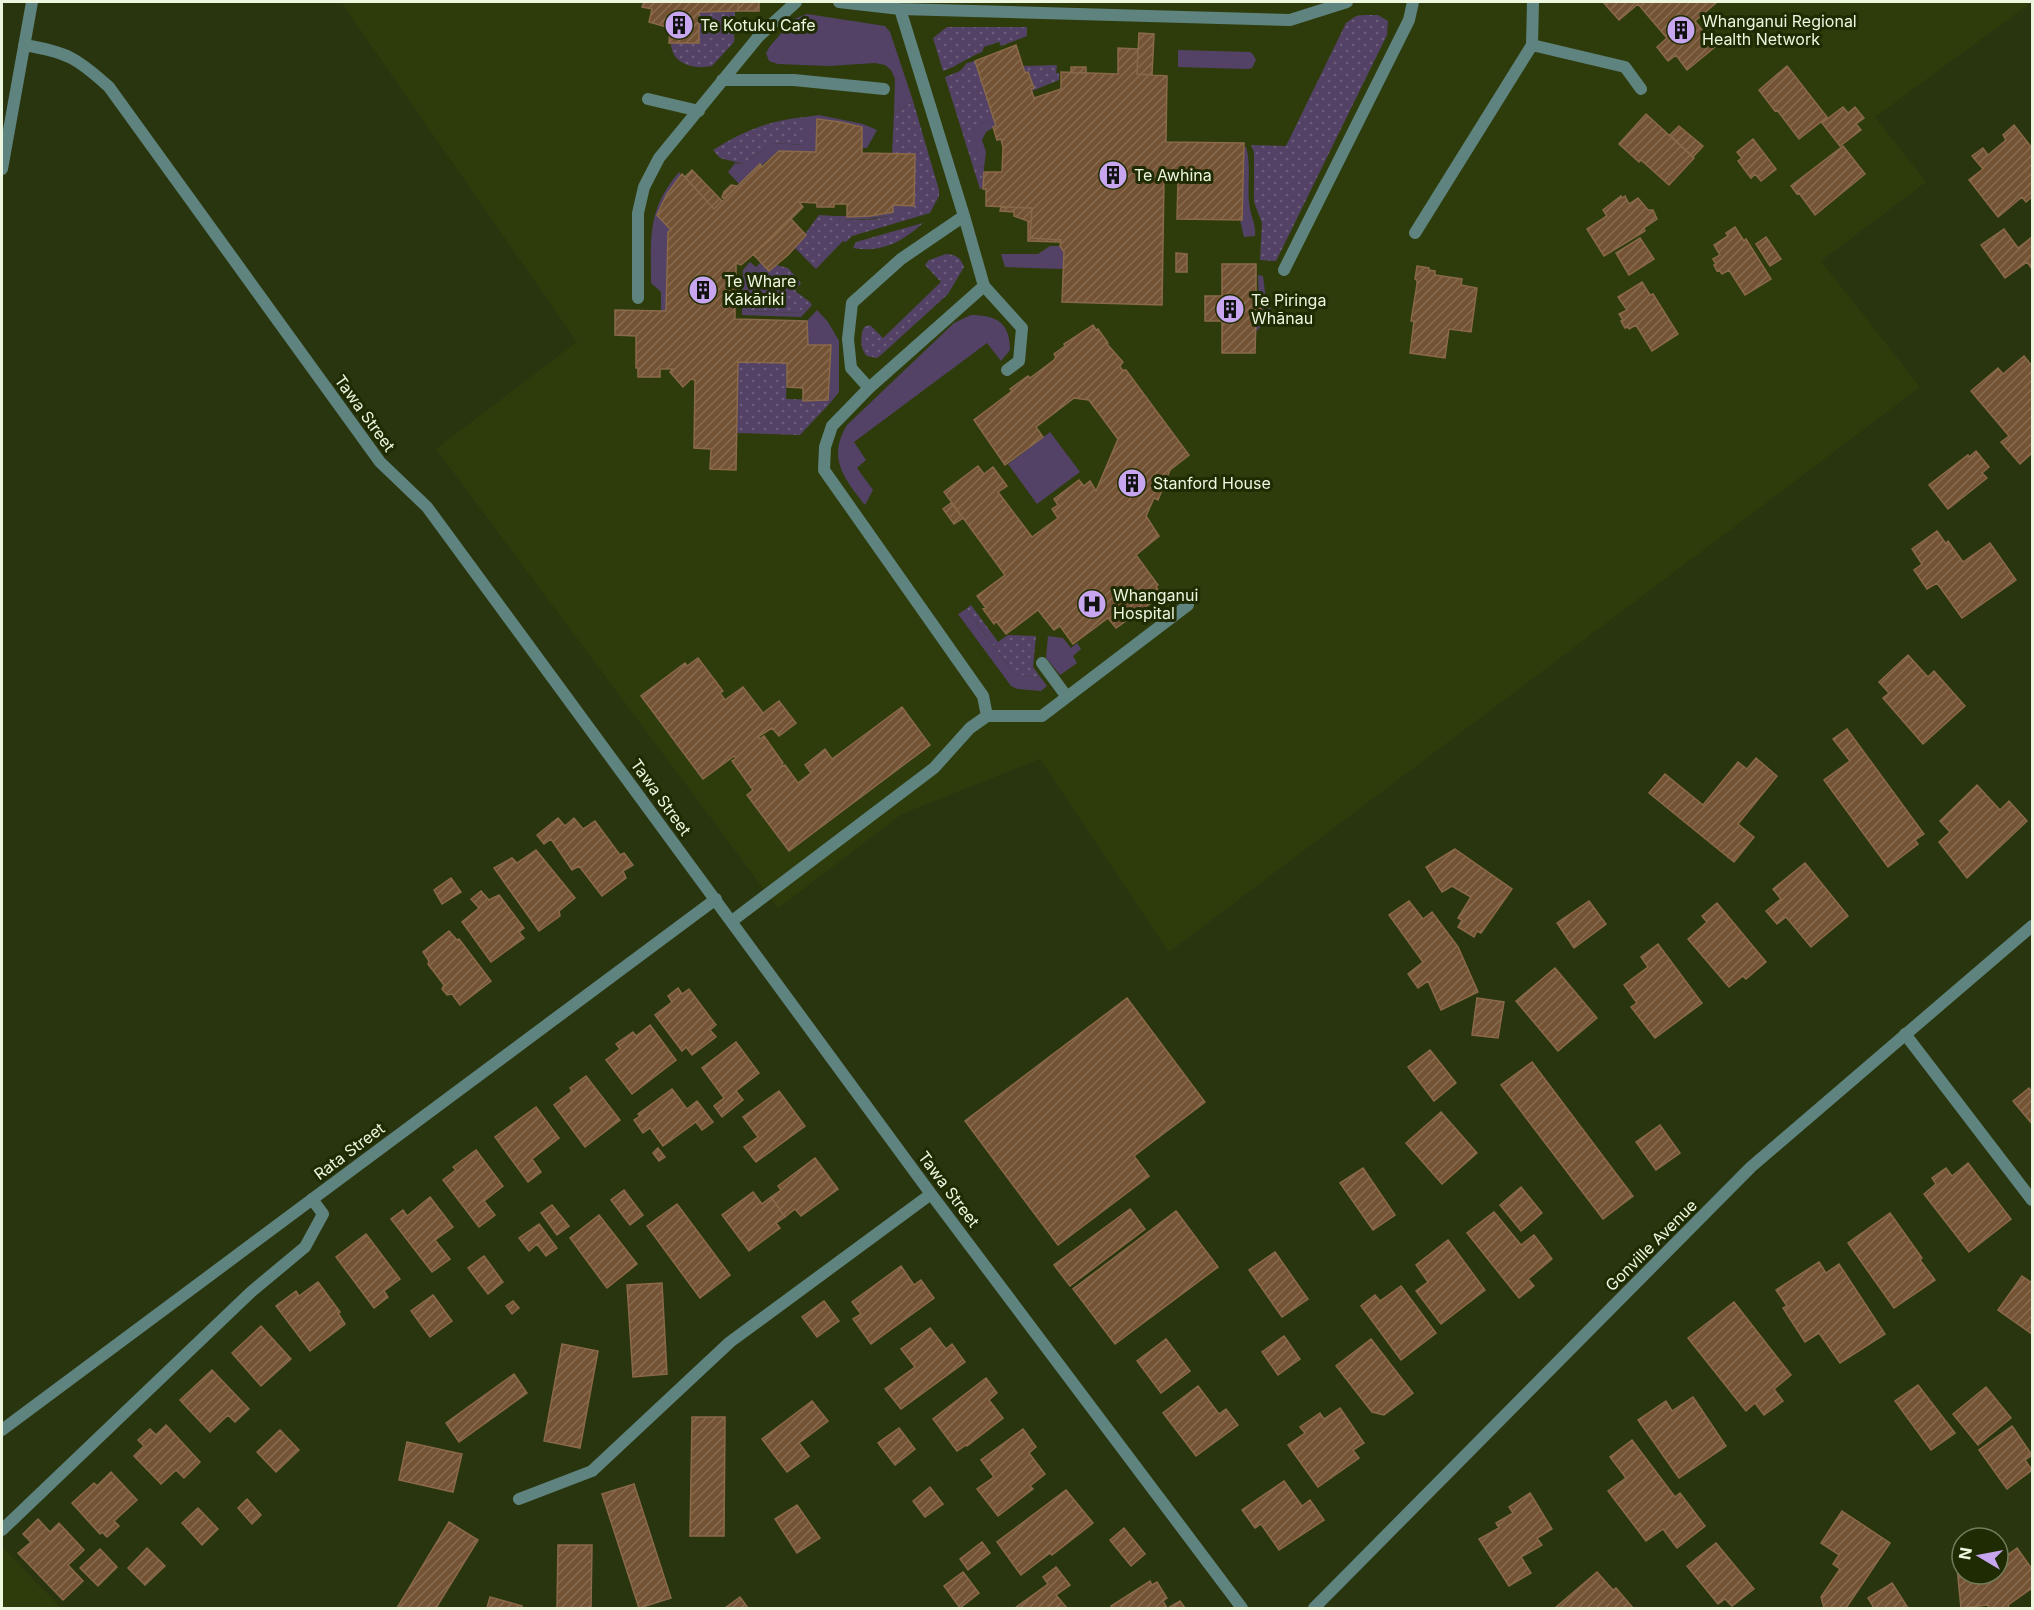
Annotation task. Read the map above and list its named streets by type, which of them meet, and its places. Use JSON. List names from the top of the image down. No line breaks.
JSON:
{"streets":{"street":["Tawa Street","Rata Street","Gonville Avenue"]},"crossings":[["Tawa Street","Rata Street"]],"places":{"building":["Te Kotuku Cafe","Whanganui Regional Health Network","Te Awhina","Te Whare Kākāriki","Te Piringa Whānau","Stanford House"],"hospital":["Whanganui Hospital"]},"north":"left"}
